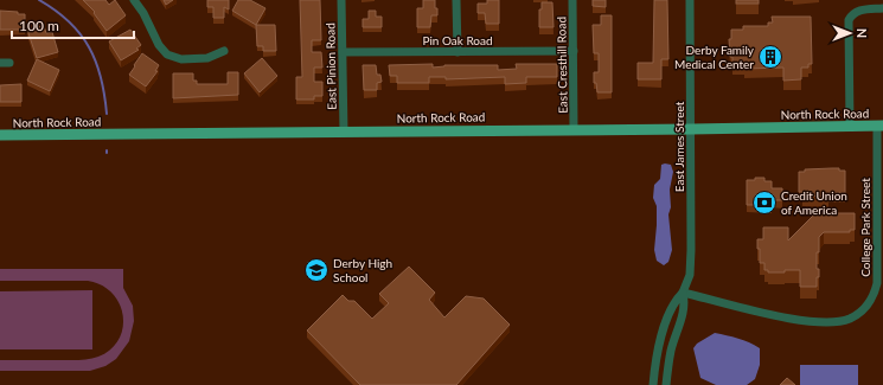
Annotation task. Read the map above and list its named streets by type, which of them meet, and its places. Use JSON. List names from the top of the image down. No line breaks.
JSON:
{"streets":{"main road":["North Rock Road"],"street":["Pin Oak Road","East Cresthill Road","East Pinion Road","East James Street","College Park Street"]},"crossings":[["Pin Oak Road","East Cresthill Road"],["Pin Oak Road","East Pinion Road"],["East Cresthill Road","North Rock Road"],["East Pinion Road","North Rock Road"],["North Rock Road","East James Street"],["North Rock Road","College Park Street"],["East James Street","College Park Street"]],"places":{"building":["Derby Family Medical Center"],"bank":["Credit Union of America"],"school or university":["Derby High School"]},"scale_bar":"100 m","north":"right"}
